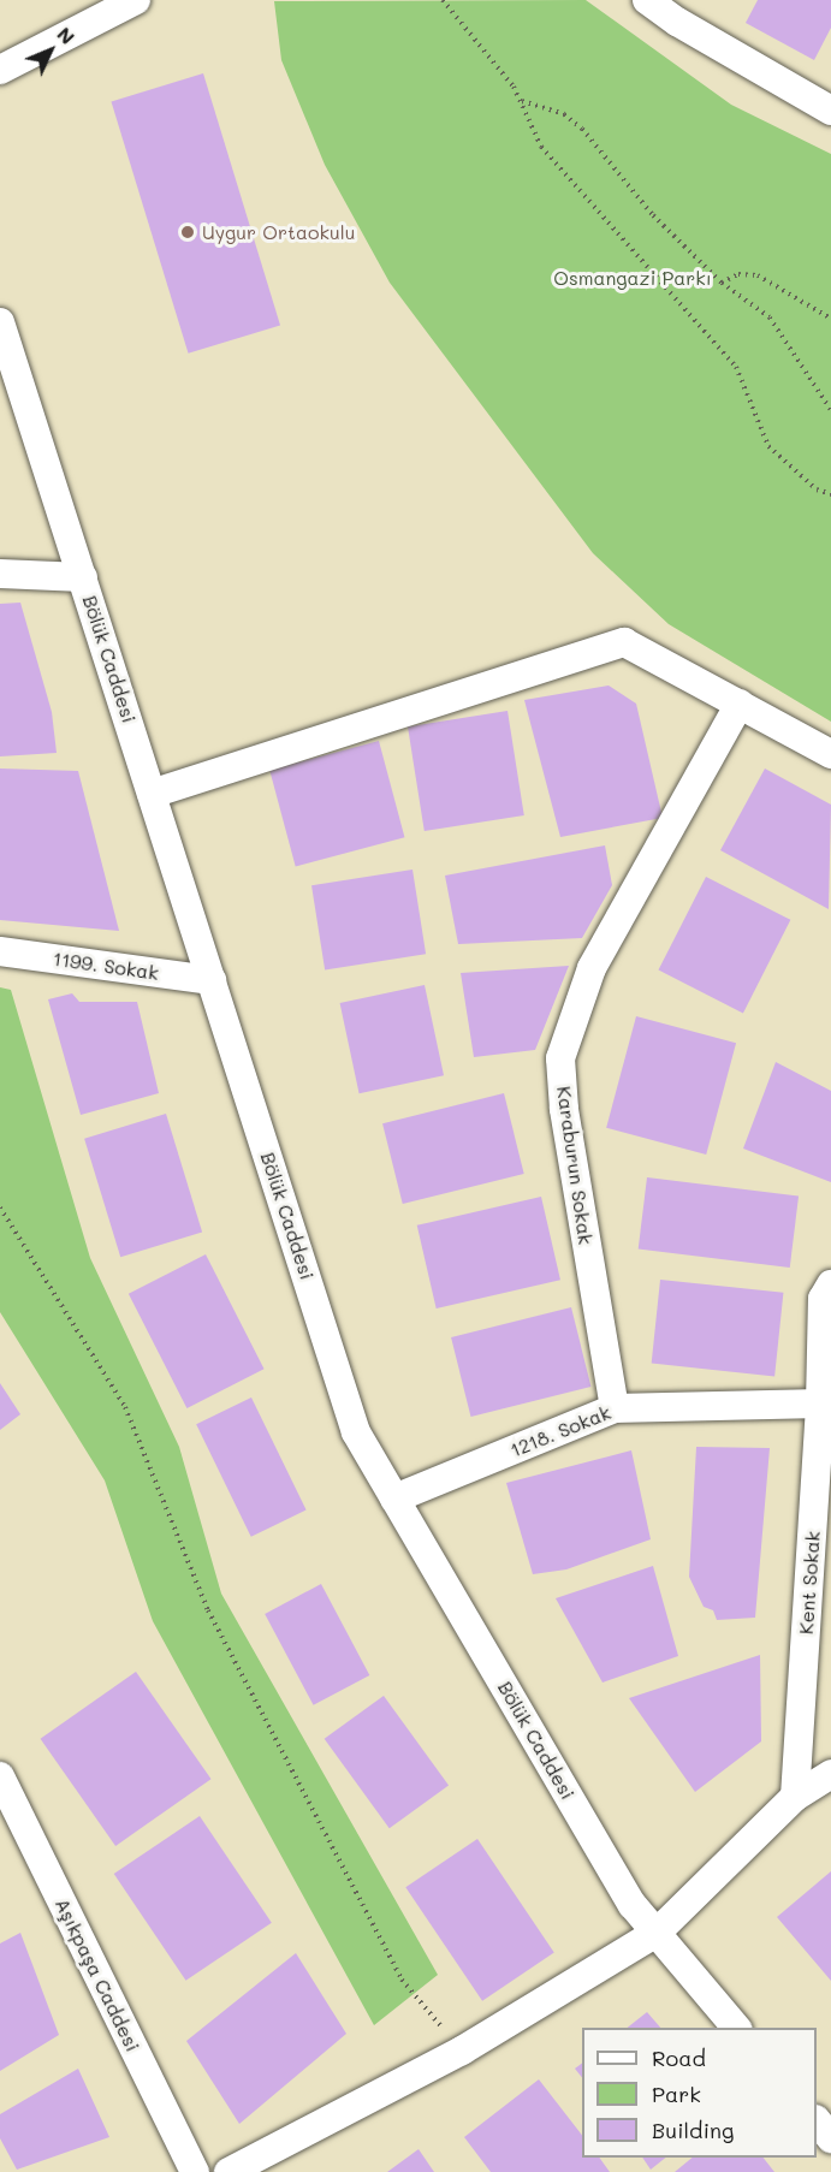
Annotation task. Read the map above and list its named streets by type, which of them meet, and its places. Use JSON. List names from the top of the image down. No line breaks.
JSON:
{"streets":{"street":["Bölük Caddesi","1199. Sokak","Karaburun Sokak","1218. Sokak","Kent Sokak","Aşıkpaşa Caddesi"]},"crossings":[["Bölük Caddesi","1199. Sokak"],["Bölük Caddesi","1218. Sokak"],["Karaburun Sokak","1218. Sokak"],["1218. Sokak","Kent Sokak"]],"parks":["Osmangazi Parkı"],"places":["Uygur Ortaokulu"],"legend":["Road","Park","Building"],"north":"top right"}
